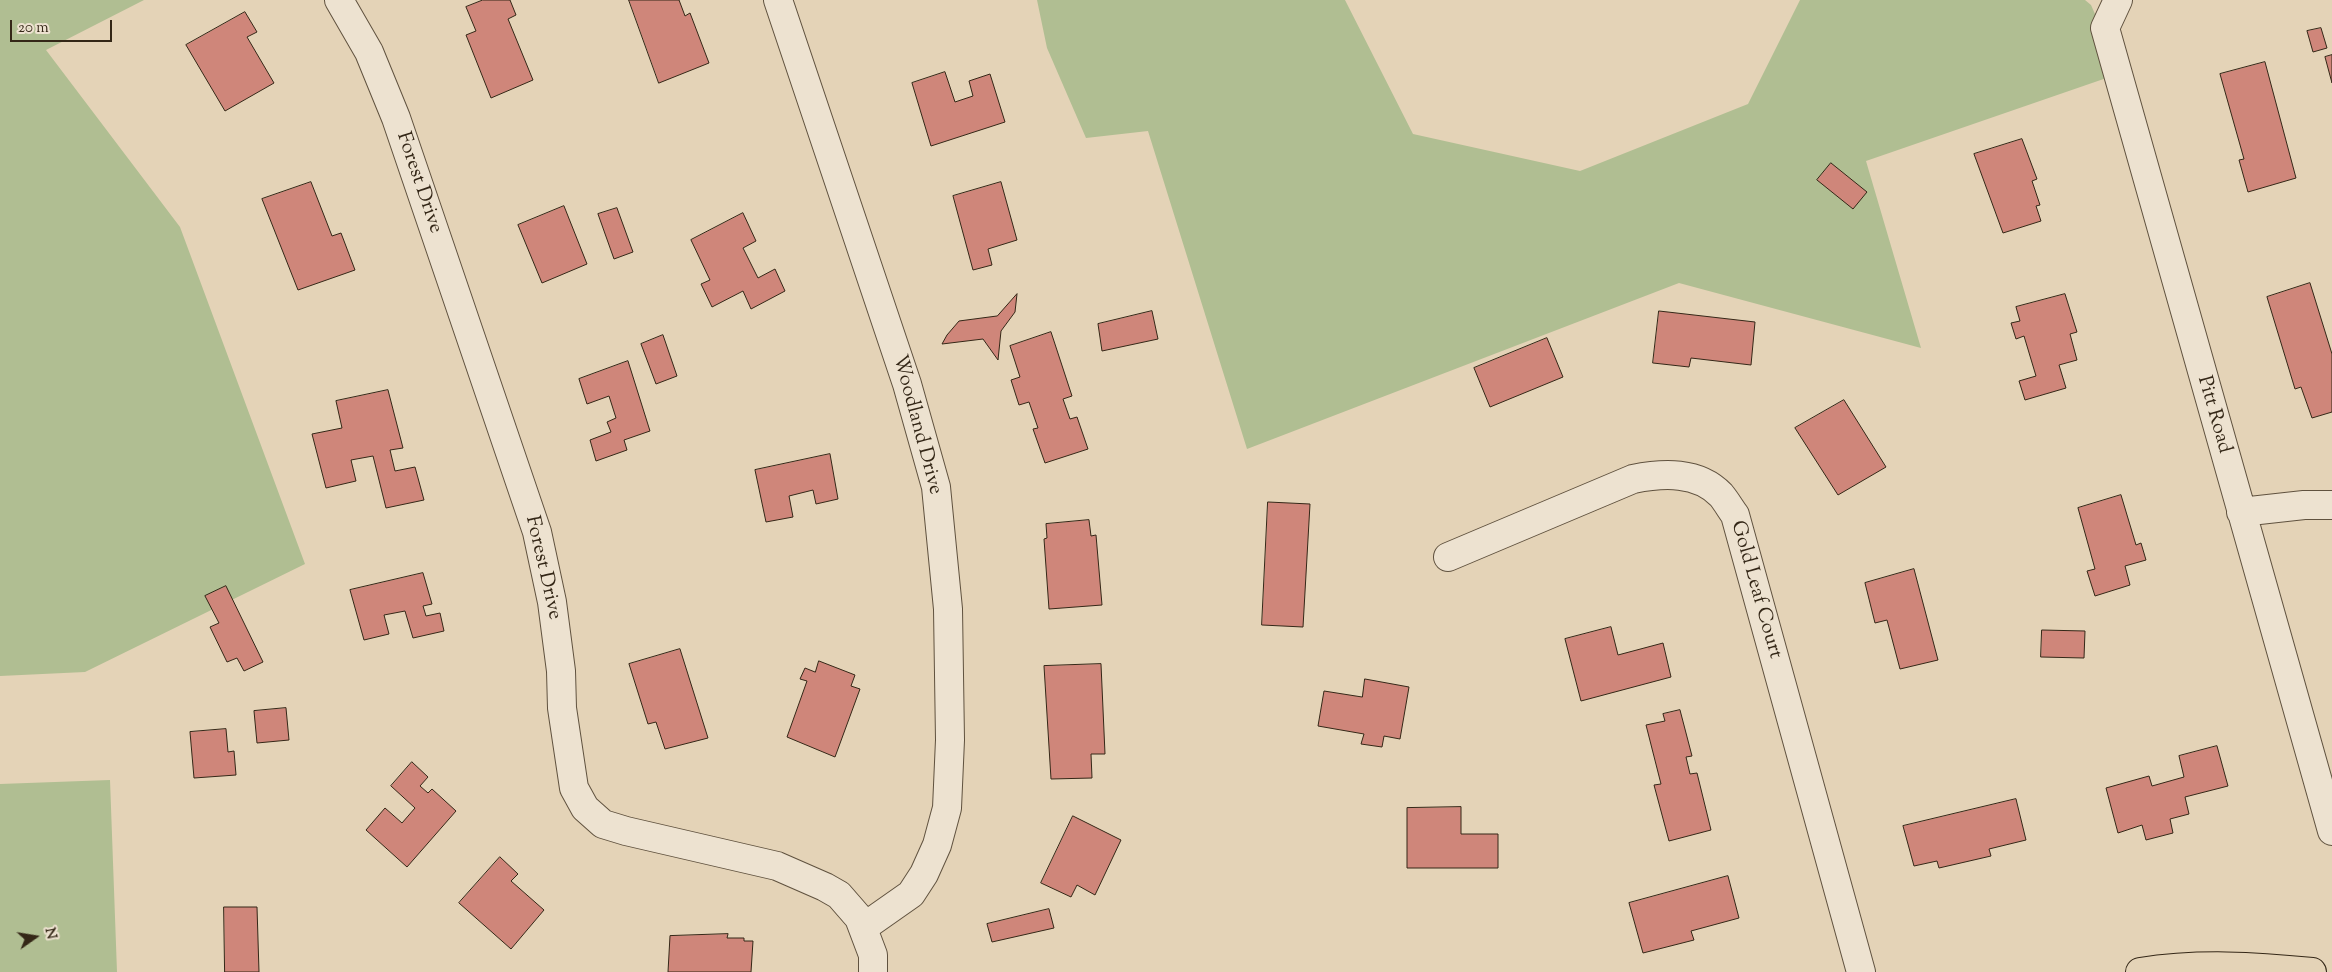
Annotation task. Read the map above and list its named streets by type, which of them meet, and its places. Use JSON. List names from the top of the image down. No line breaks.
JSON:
{"streets":{"street":["Forest Drive","Pitt Road","Woodland Drive","Gold Leaf Court"]},"crossings":[["Forest Drive","Woodland Drive"]],"scale_bar":"20 m","north":"right"}
